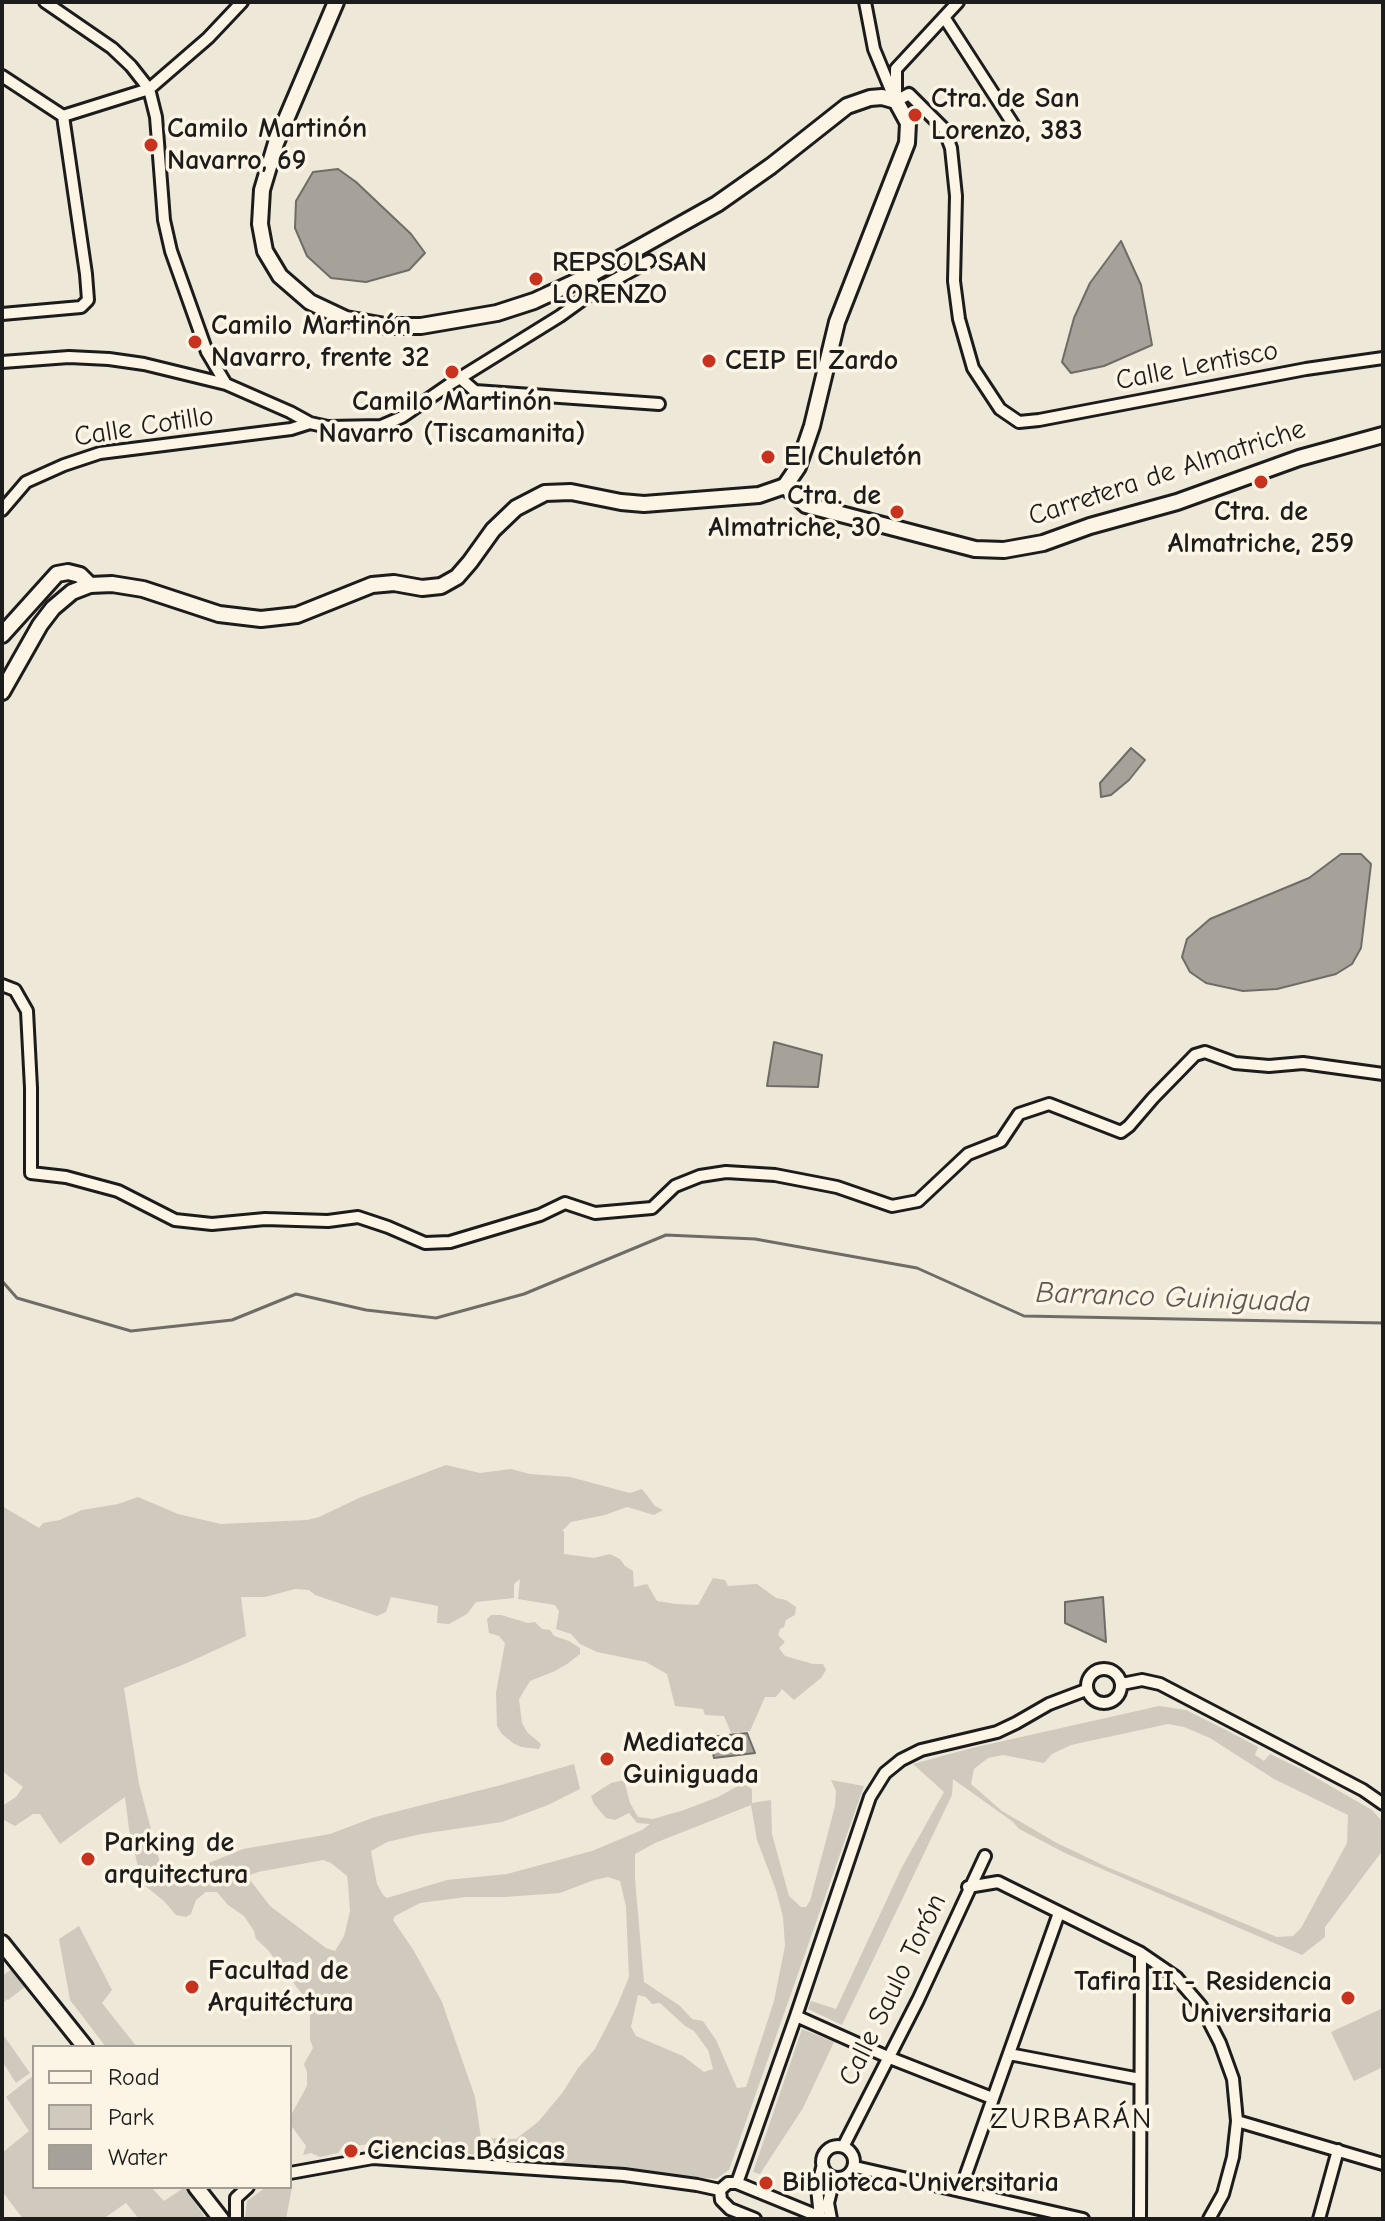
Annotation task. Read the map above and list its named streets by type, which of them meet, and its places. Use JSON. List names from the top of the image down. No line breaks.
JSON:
{"streets":{"street":["Calle Lentisco","Calle Cotillo","Carretera de Almatriche","Calle Saulo Torón"]},"districts":["ZURBARÁN"],"water":["Barranco Guiniguada"],"places":["Ctra. de San Lorenzo, 383","Camilo Martinón Navarro, 69","REPSOL SAN LORENZO","Camilo Martinón Navarro, frente 32","CEIP El Zardo","Camilo Martinón Navarro (Tiscamanita)","El Chuletón","Ctra. de Almatriche, 259","Ctra. de Almatriche, 30","Mediateca Guiniguada","Parking de arquitectura","Facultad de Arquitéctura","Tafira II - Residencia Universitaria","Ciencias Básicas","Biblioteca Universitaria"],"legend":["Road","Park","Water"]}
